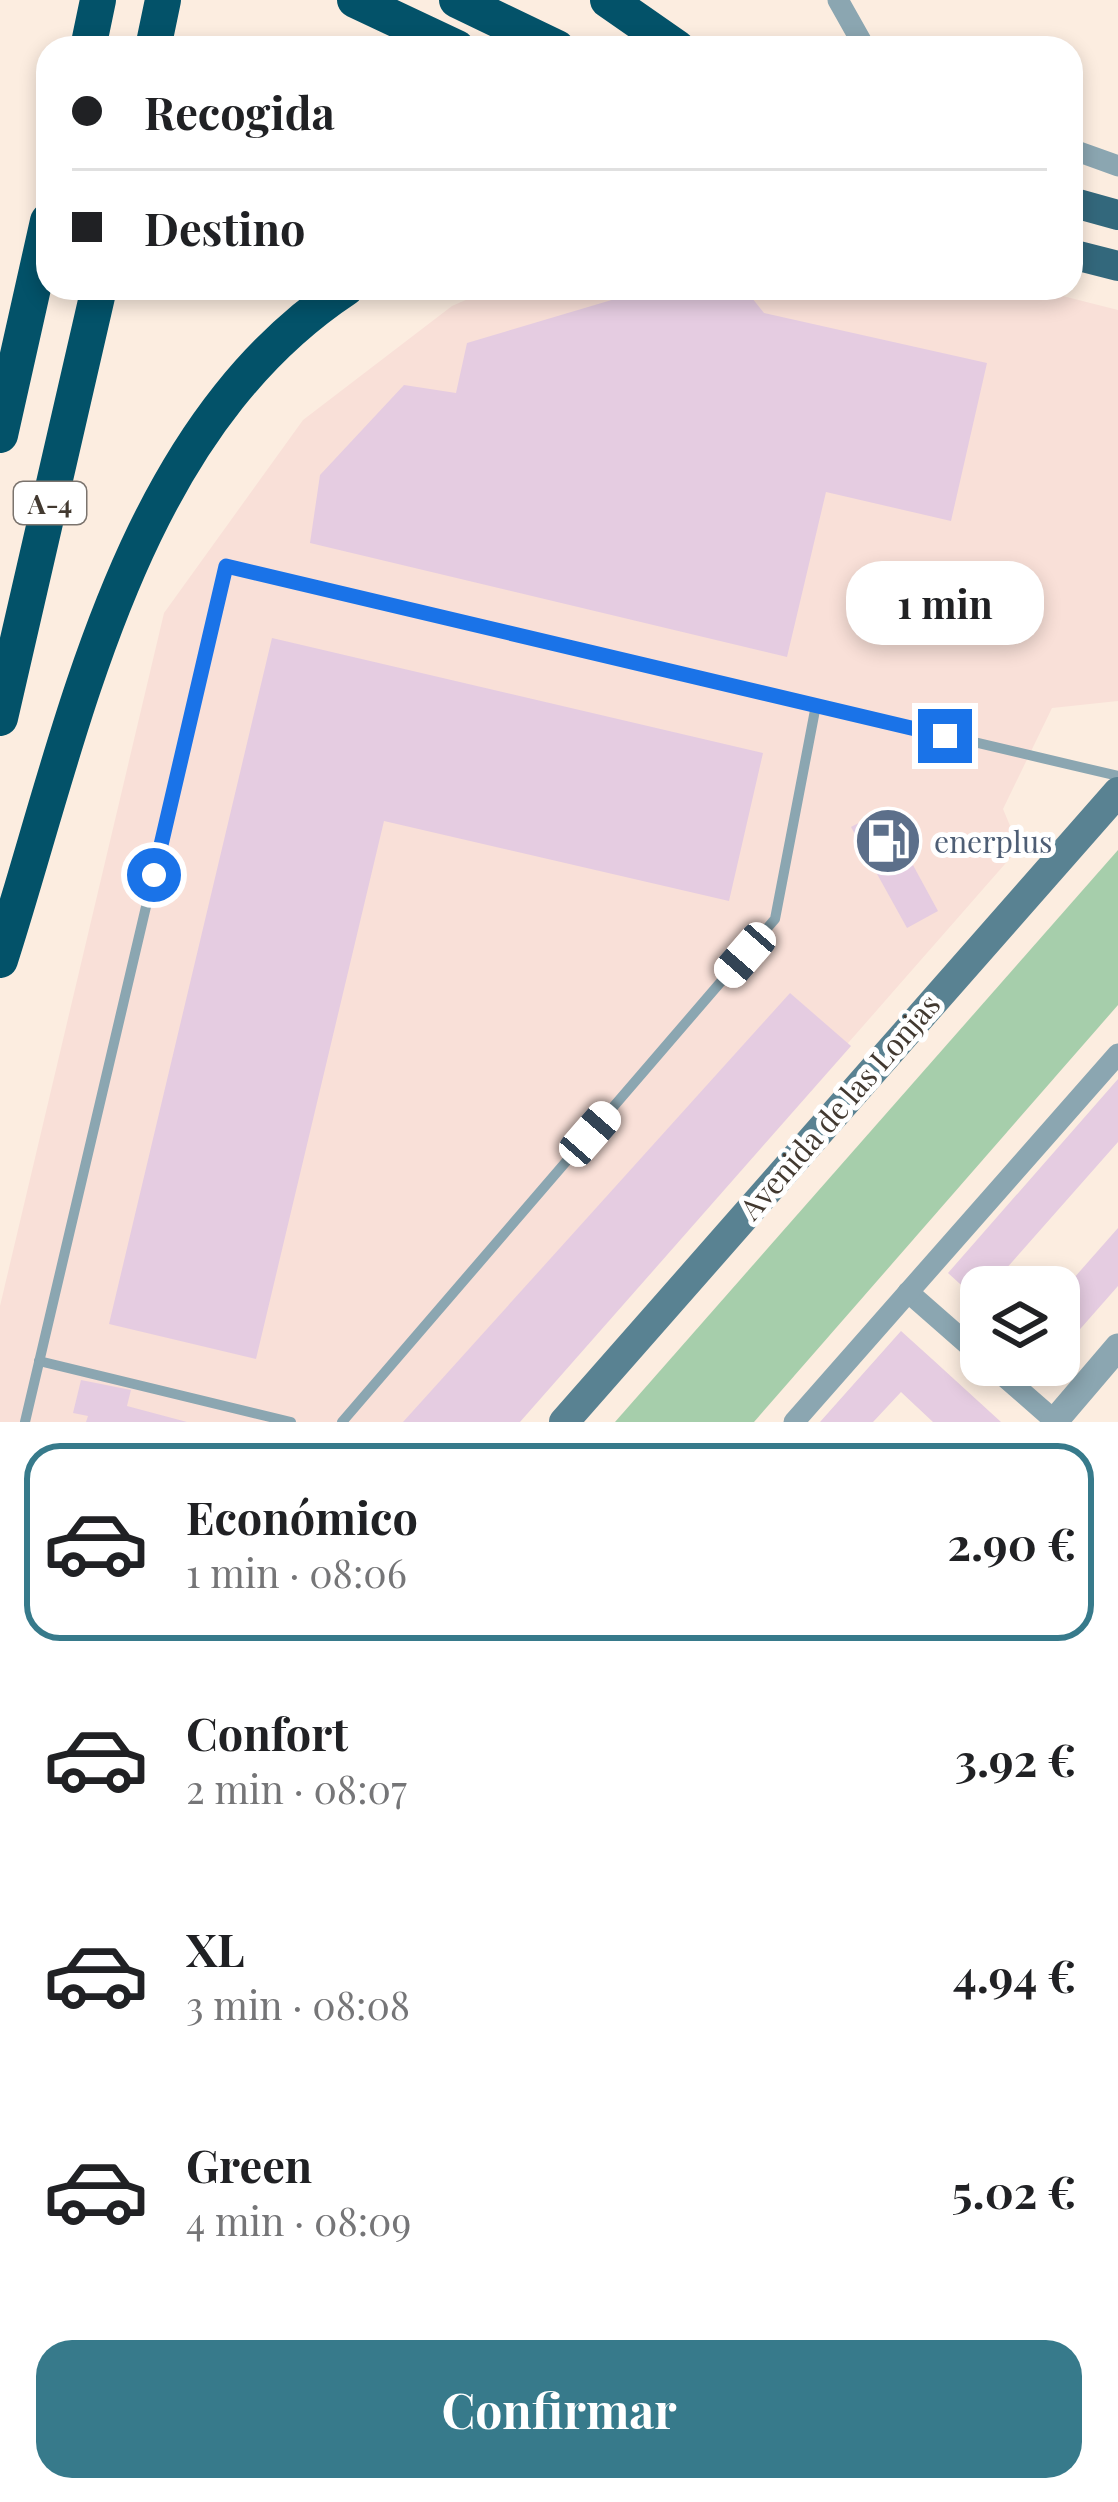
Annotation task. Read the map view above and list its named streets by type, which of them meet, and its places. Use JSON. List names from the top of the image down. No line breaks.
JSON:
{"streets":{"highway":["A-4"],"main road":["Avenida de las Lonjas"]},"places":{"fuel station":["enerplus"]},"page":{"banner":["Recogida","Destino"],"bubble":"1 min","list":[{"name":"Económico","note":"1 min · 08:06","value":"2.90 €"},{"name":"Confort","note":"2 min · 08:07","value":"3.92 €"},{"name":"XL","note":"3 min · 08:08","value":"4.94 €"},{"name":"Green","note":"4 min · 08:09","value":"5.02 €"}],"buttons":"Confirmar"}}
